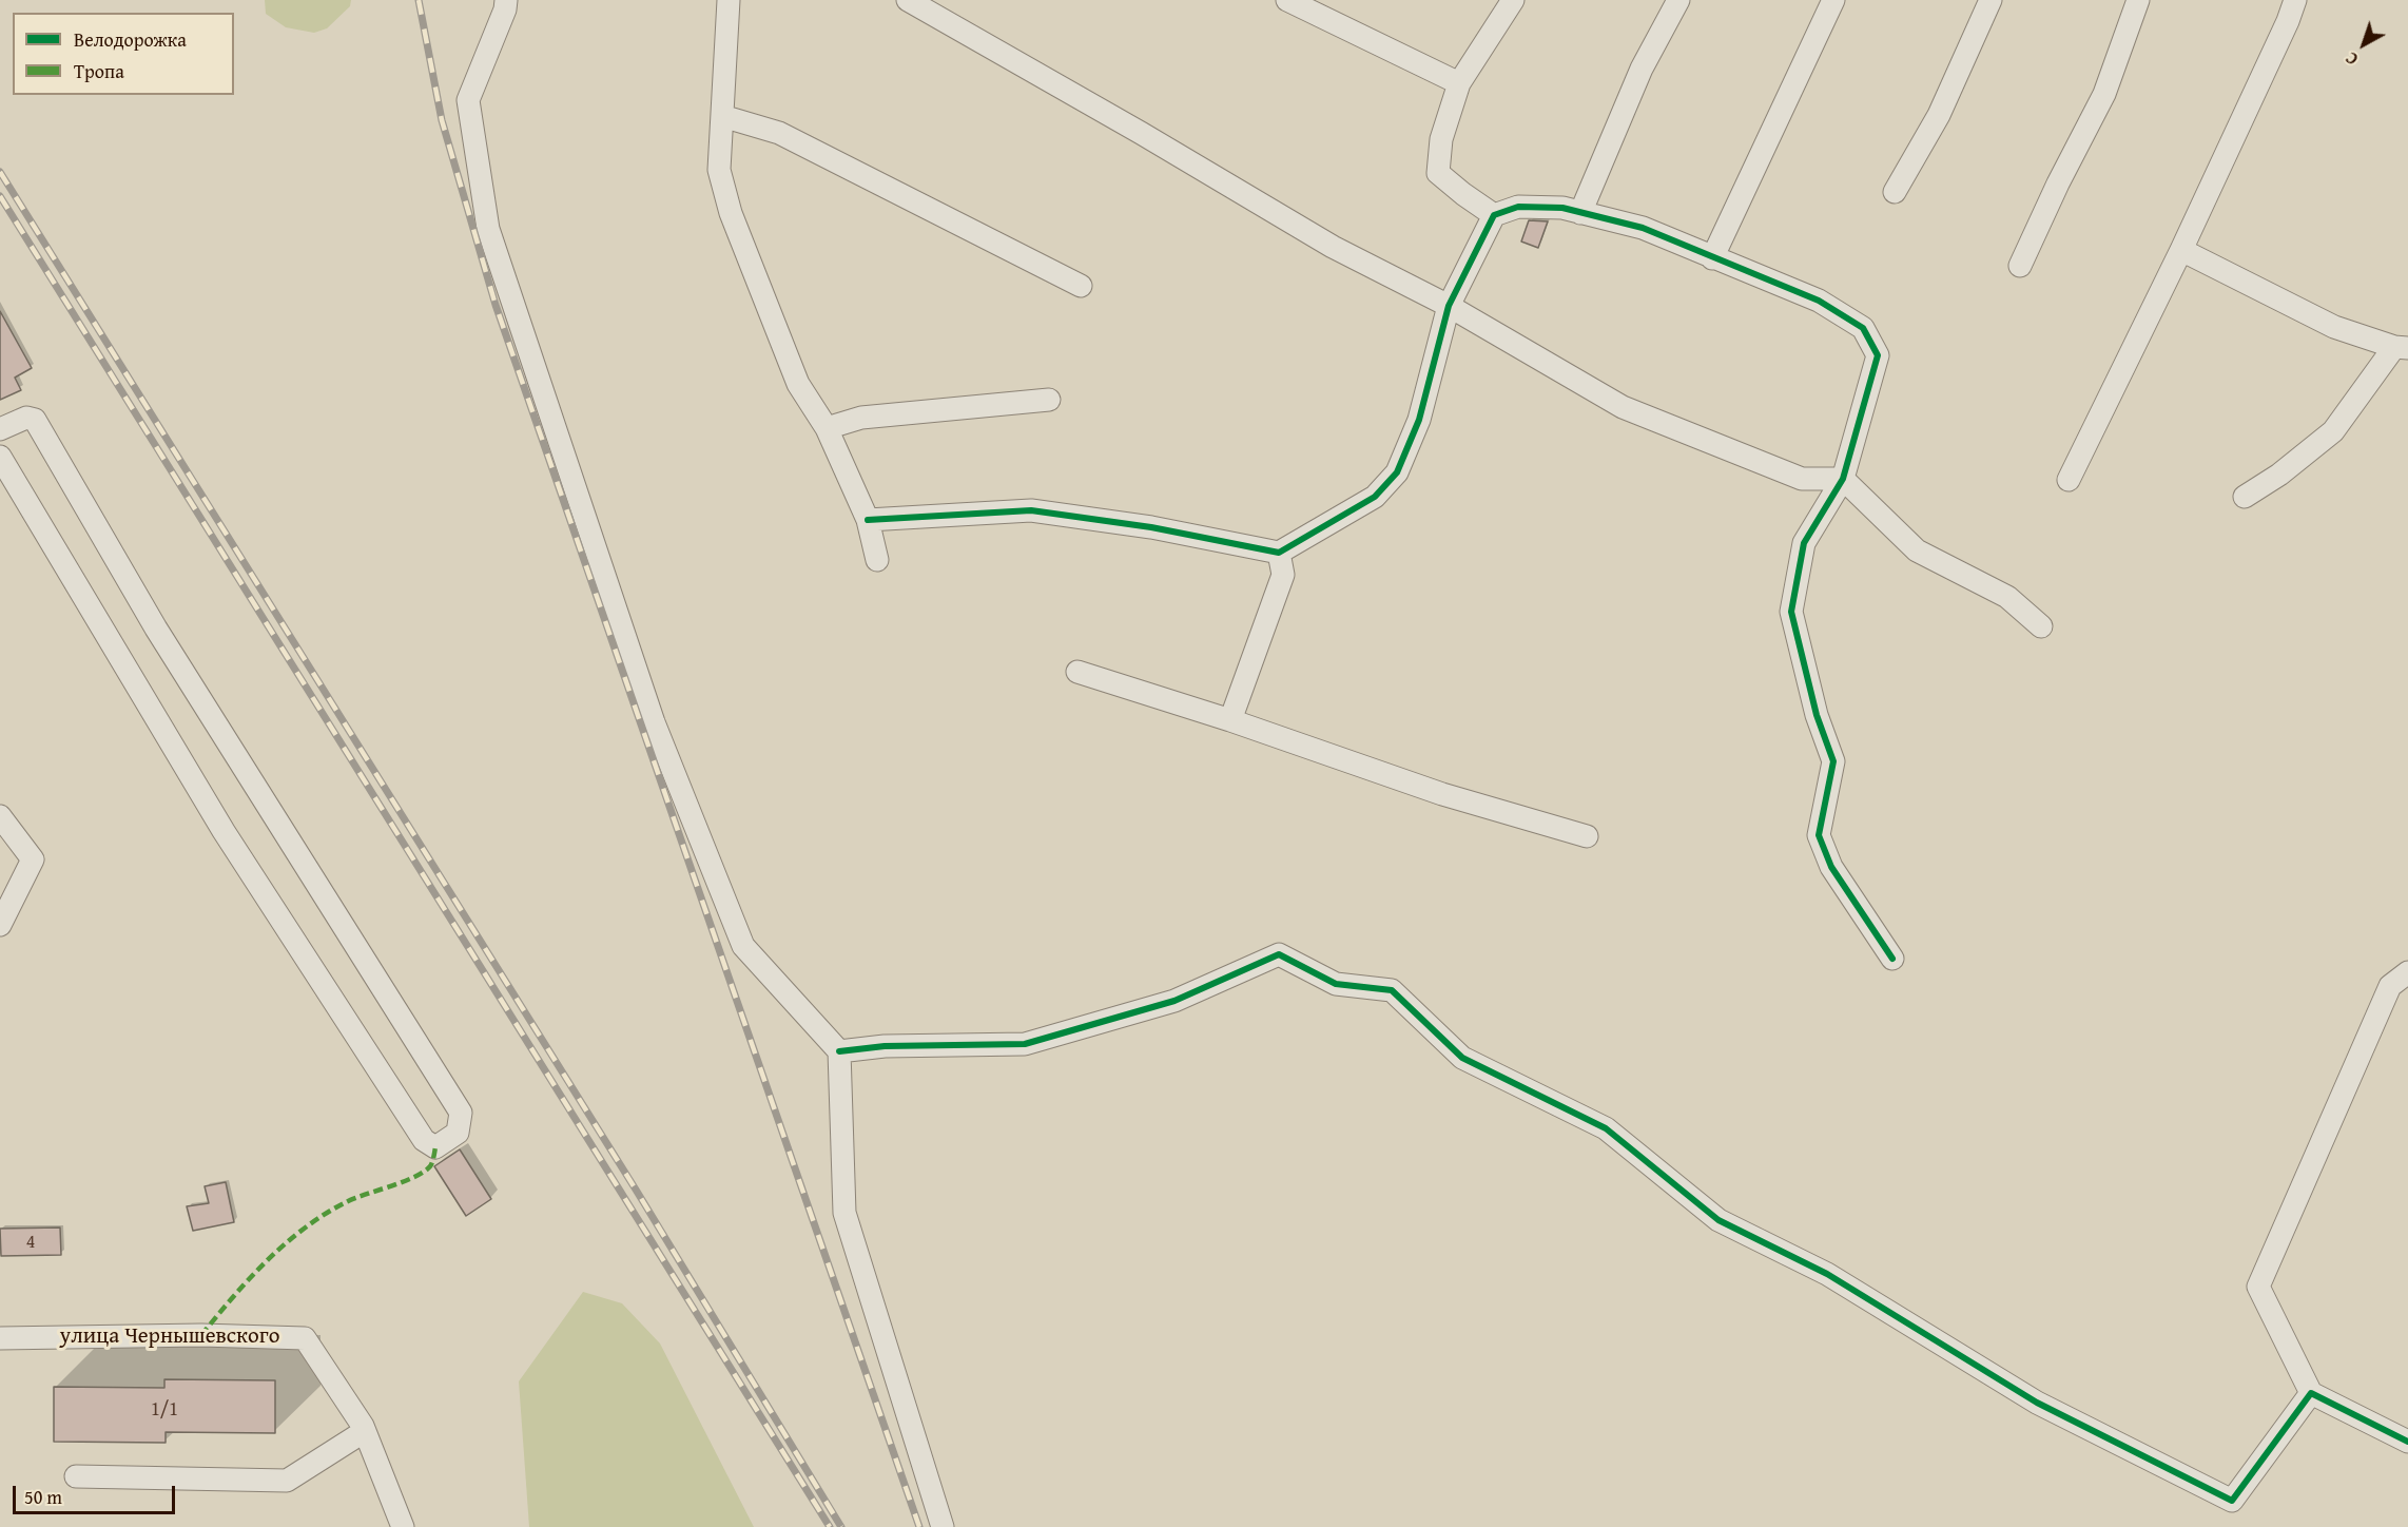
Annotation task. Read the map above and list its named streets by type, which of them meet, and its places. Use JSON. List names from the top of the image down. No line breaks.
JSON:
{"streets":{"street":["улица Чернышевского"]},"house_numbers":["4","1/1"],"legend":["Велодорожка","Тропа"],"scale_bar":"50 m","north":"bottom left"}
